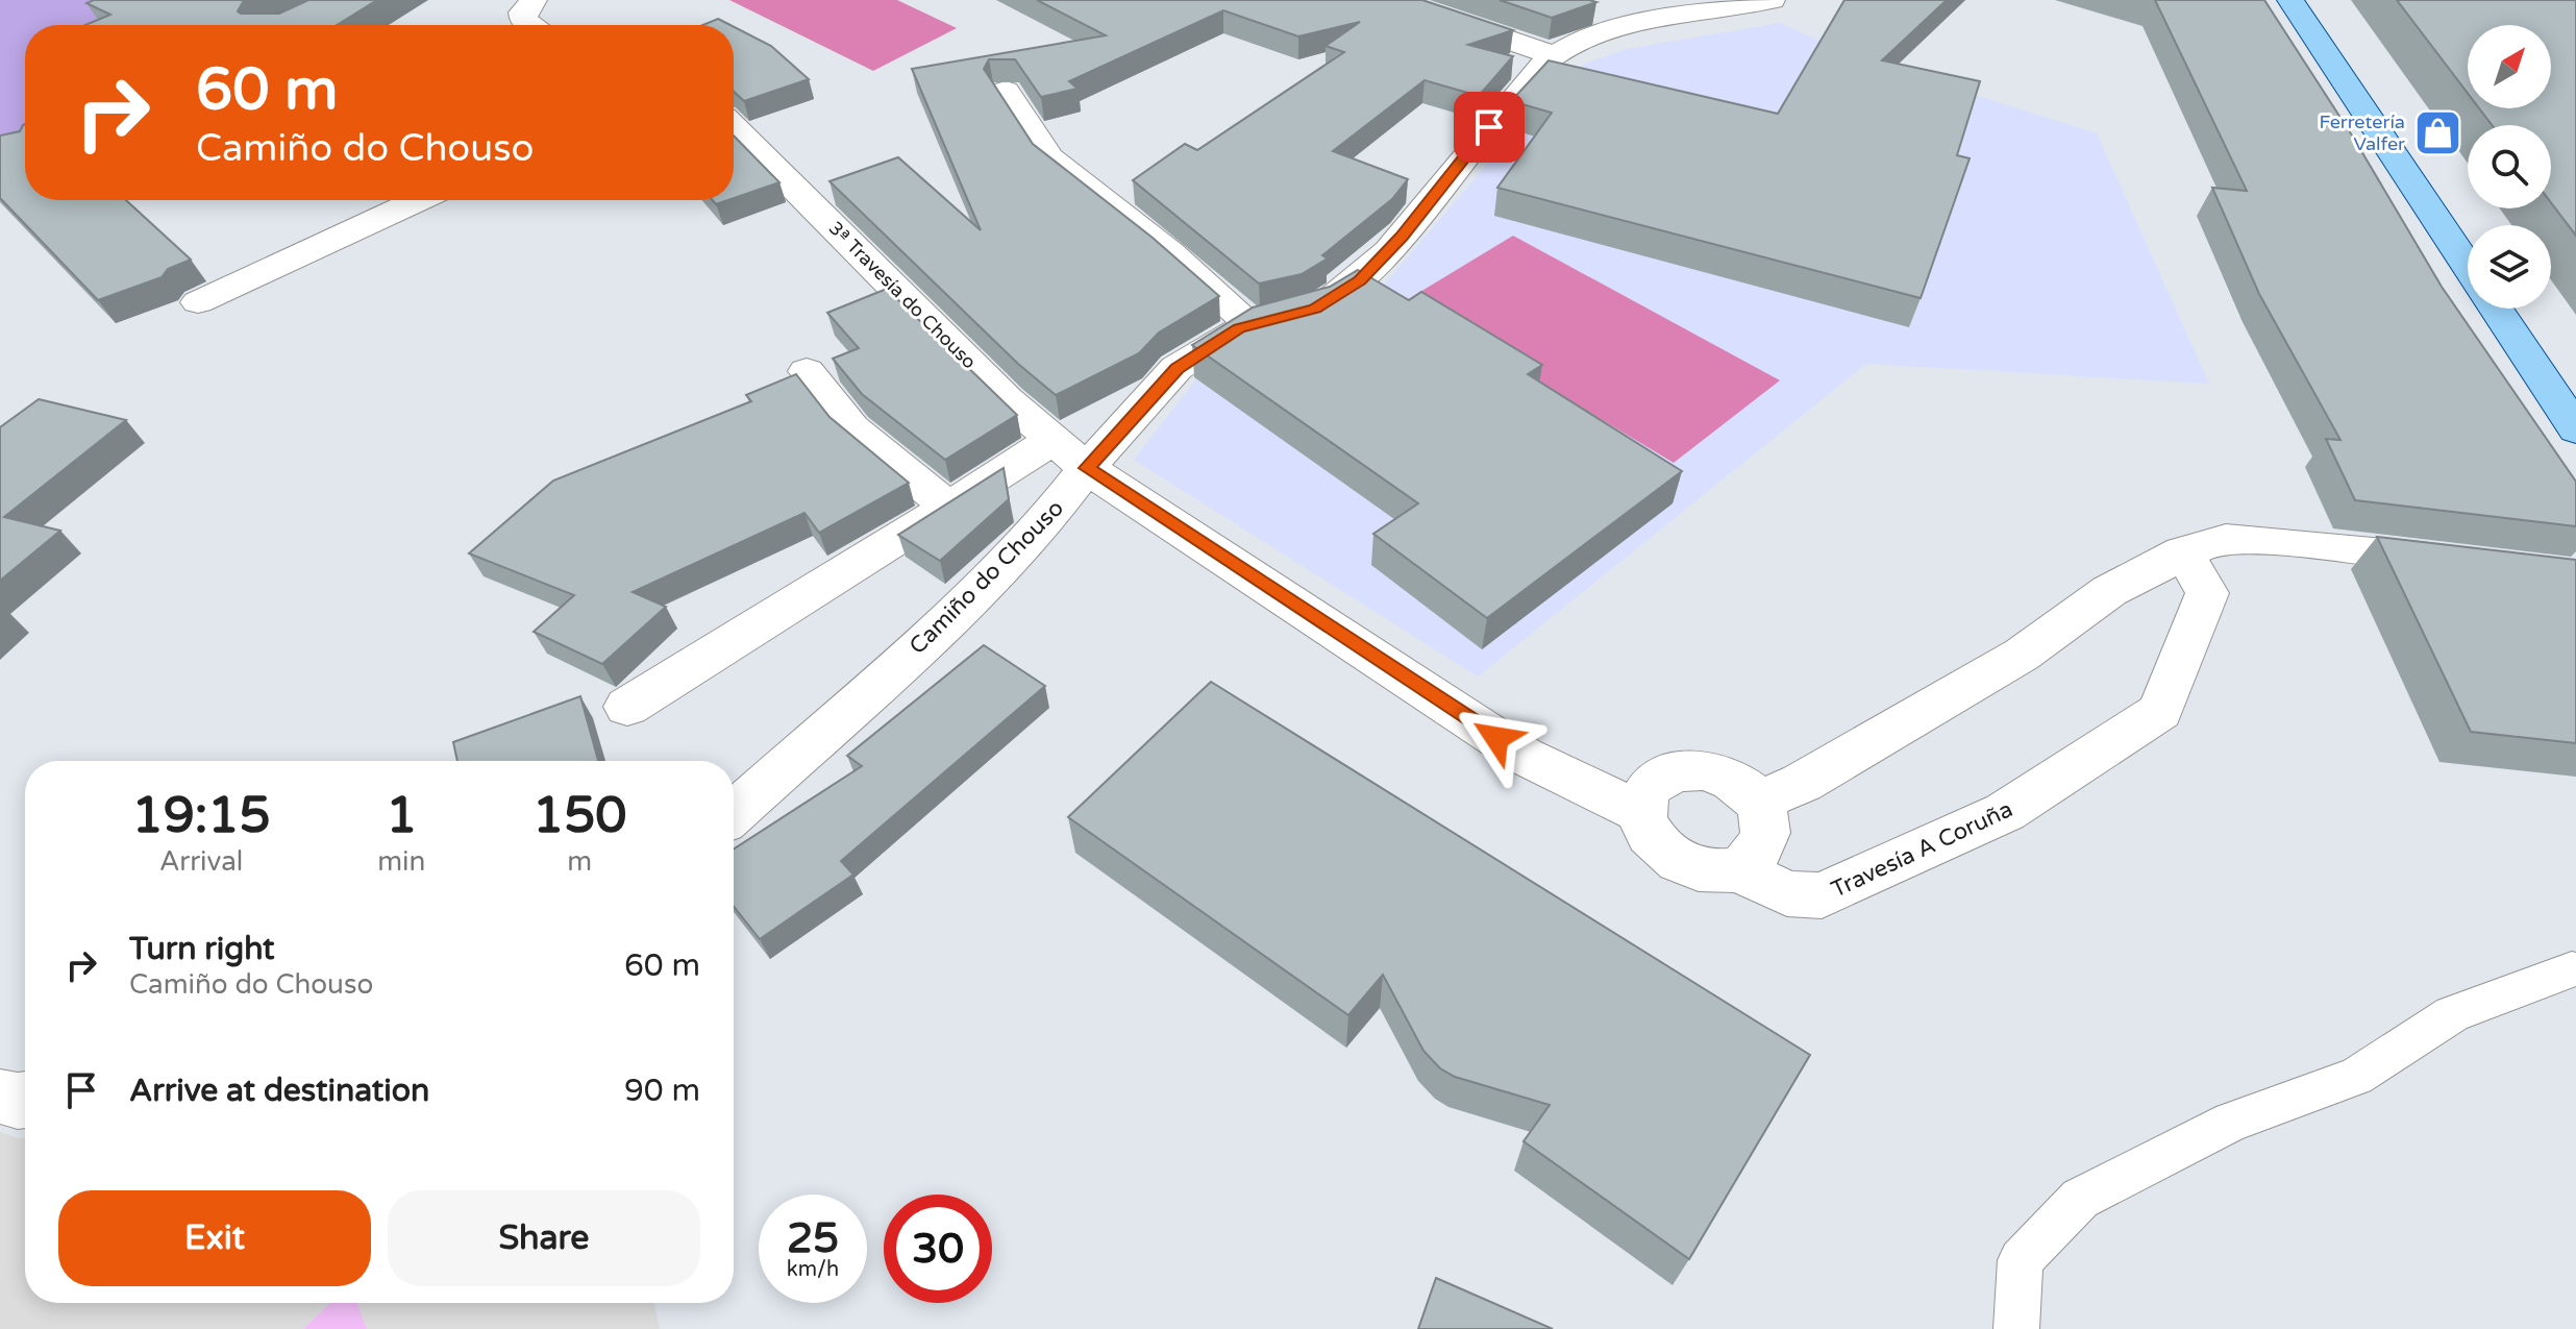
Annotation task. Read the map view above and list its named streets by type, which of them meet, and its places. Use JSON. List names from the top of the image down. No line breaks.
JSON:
{"streets":{"street":["3ª Travesía do Chouso","Camiño do Chouso","Travesía A Coruña"]},"crossings":[["3ª Travesía do Chouso","Camiño do Chouso"]],"places":{"shop":["Ferretería Valfer"]},"north":"top right","page":{"turn":["60 m","Camiño do Chouso"],"eta":["19:15","Arrival","1","min","150","m"],"list":[{"name":"Turn right","note":"Camiño do Chouso","value":"60 m"},{"name":"Arrive at destination","value":"90 m"}],"buttons":["Exit","Share"],"speed":"25 km/h","limit":"30"}}
